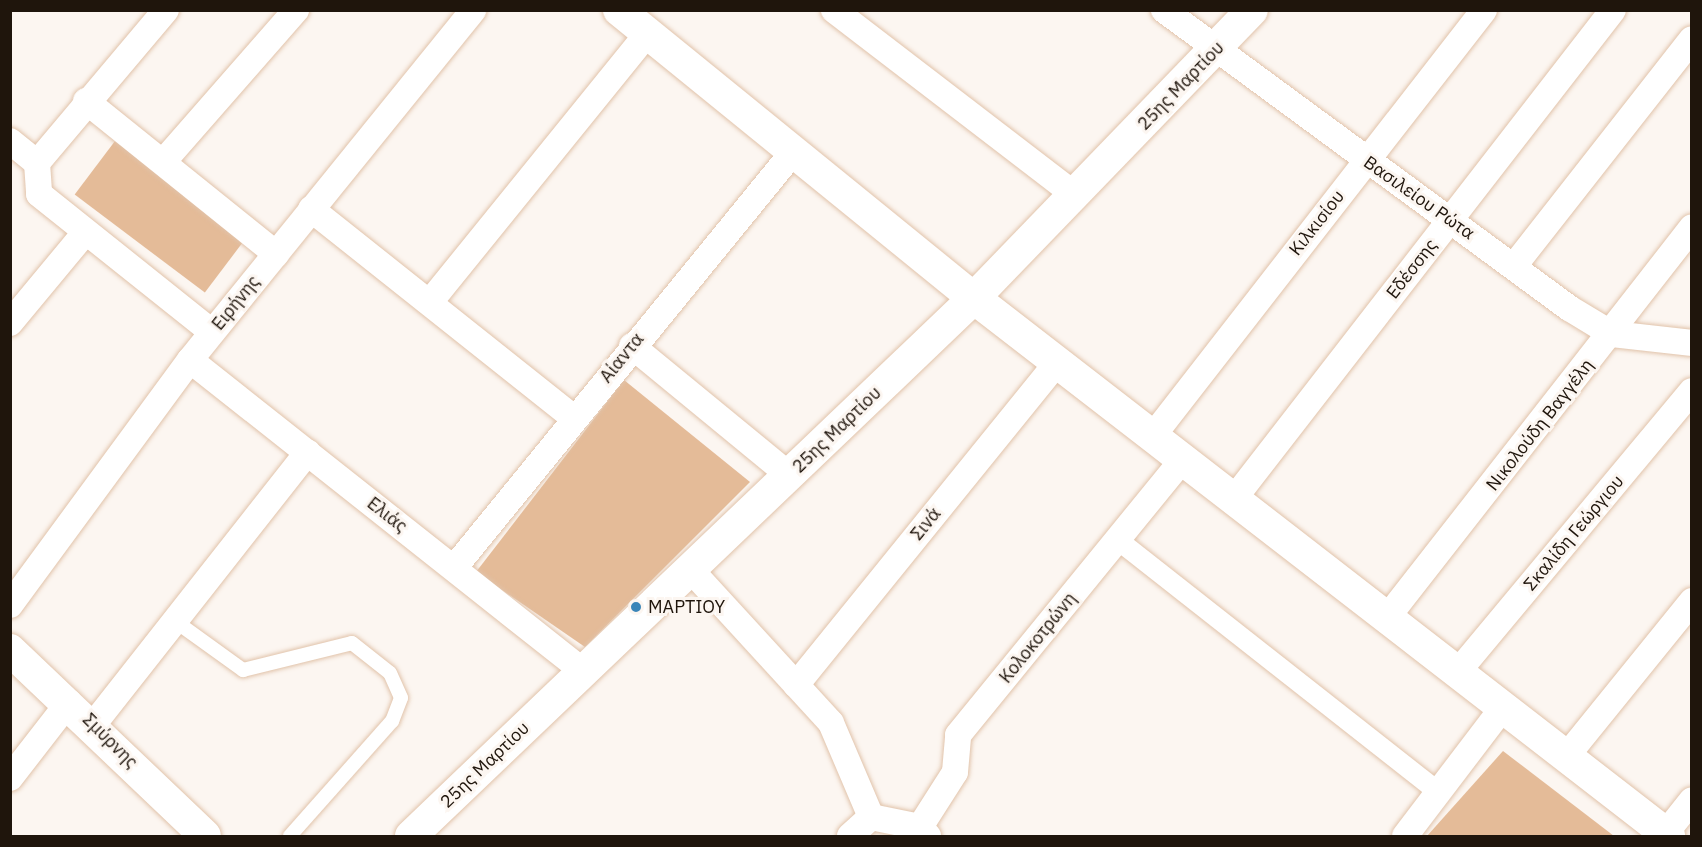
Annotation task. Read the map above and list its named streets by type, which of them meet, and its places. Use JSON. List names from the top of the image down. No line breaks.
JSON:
{"streets":{"street":["25ης Μαρτίου","Βασιλείου Ρώτα","Κιλκισίου","Εδέσσης","Ειρήνης","Αίαντα","Νικολούδη Βαγγέλη","Ελιάς","Σινά","Σκαλίδη Γεώργιου","Κολοκοτρώνη","Σμύρνης"]},"crossings":[["25ης Μαρτίου","Βασιλείου Ρώτα"],["25ης Μαρτίου","Ελιάς"],["Βασιλείου Ρώτα","Κιλκισίου"],["Βασιλείου Ρώτα","Εδέσσης"],["Βασιλείου Ρώτα","Νικολούδη Βαγγέλη"],["Ειρήνης","Ελιάς"],["Αίαντα","Ελιάς"]],"places":["ΜΑΡΤΙΟΥ"]}
